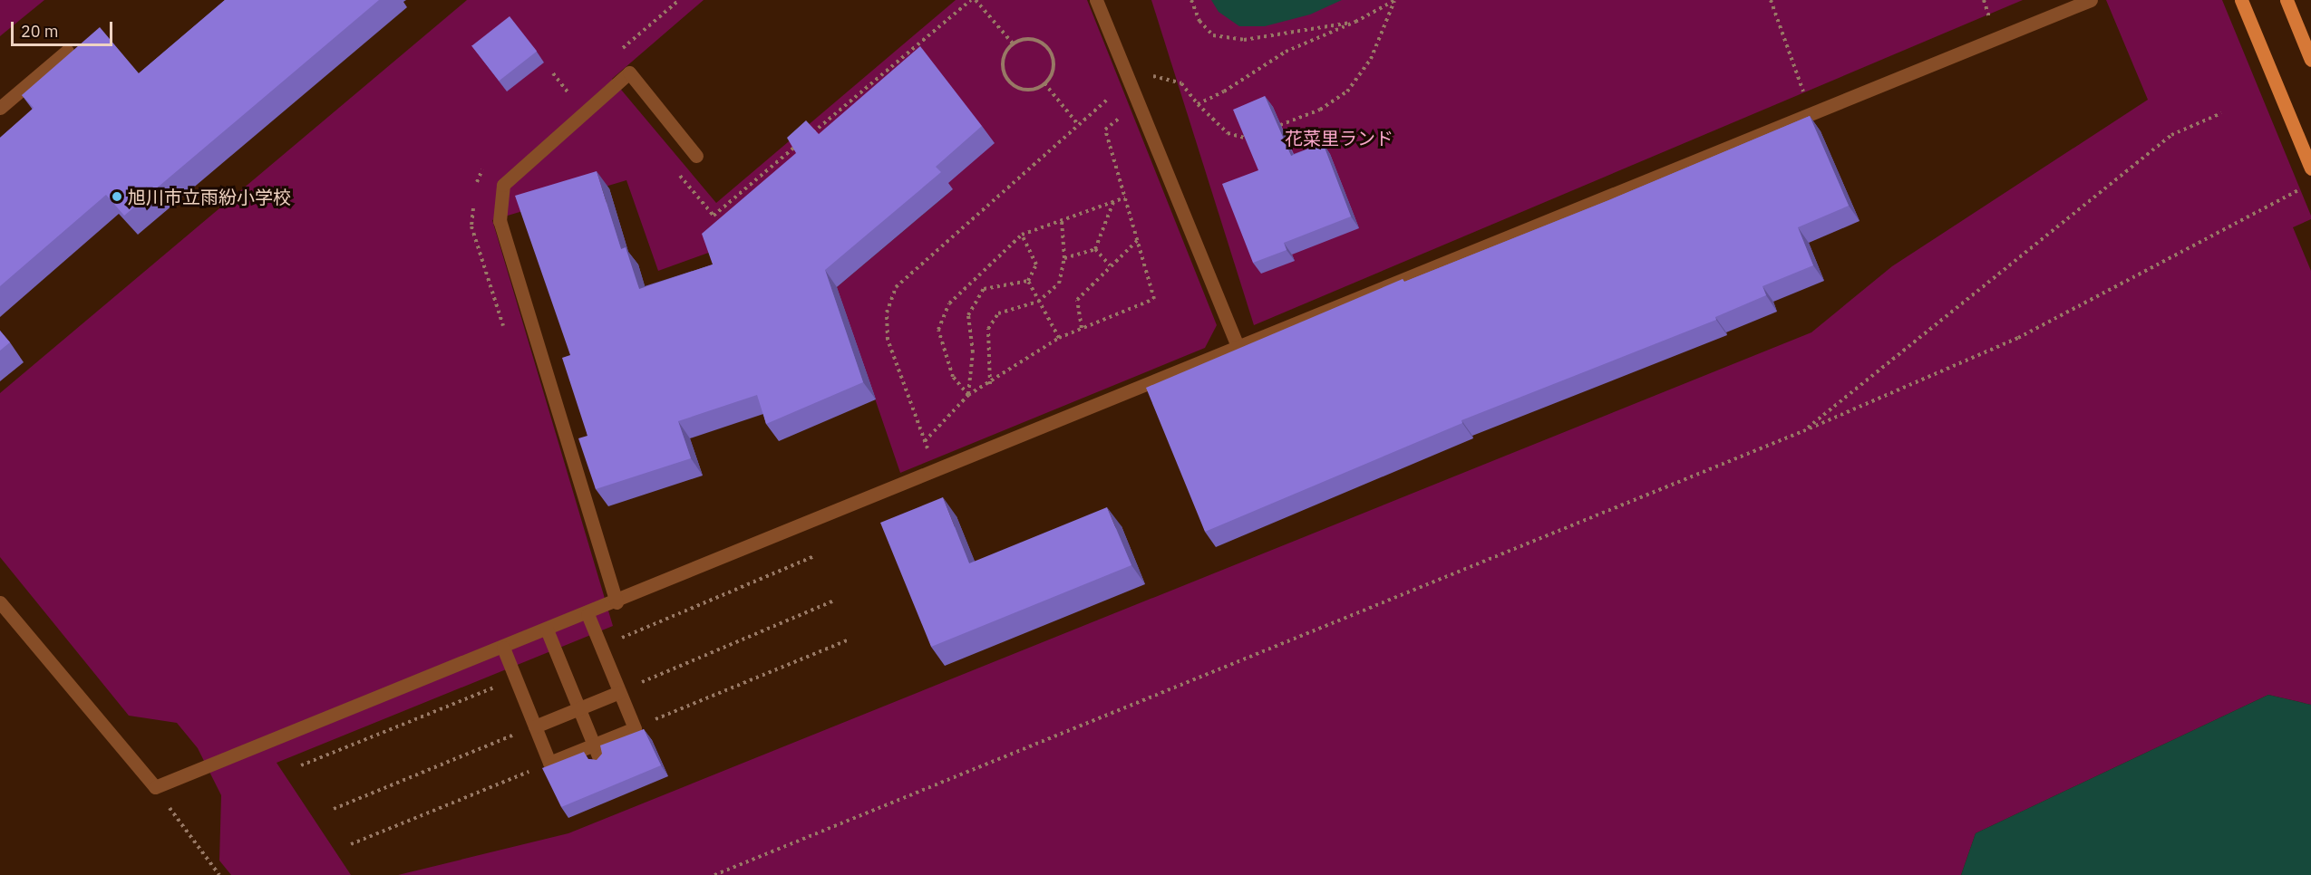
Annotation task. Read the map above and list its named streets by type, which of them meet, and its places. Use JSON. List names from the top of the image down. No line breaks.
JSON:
{"parks":["花菜里ランド"],"places":["旭川市立雨紛小学校"],"scale_bar":"20 m"}
